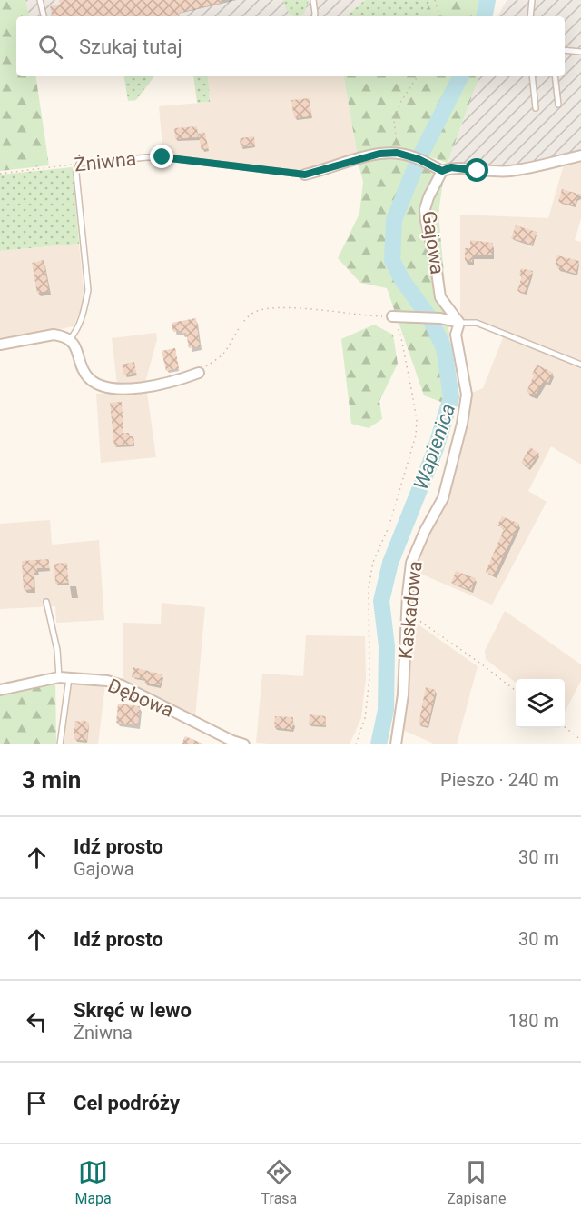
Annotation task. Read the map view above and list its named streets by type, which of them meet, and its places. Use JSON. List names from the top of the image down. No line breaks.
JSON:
{"streets":{"street":["Żniwna","Gajowa","Kaskadowa","Dębowa"]},"crossings":[["Gajowa","Kaskadowa"]],"water":["Wapienica"],"page":{"search":"Szukaj tutaj","heading":["3 min","Pieszo · 240 m"],"list":[["Idź prosto","Gajowa","30 m"],["Idź prosto","30 m"],["Skręć w lewo","Żniwna","180 m"],"Cel podróży"],"nav":["Mapa","Trasa","Zapisane"]}}
